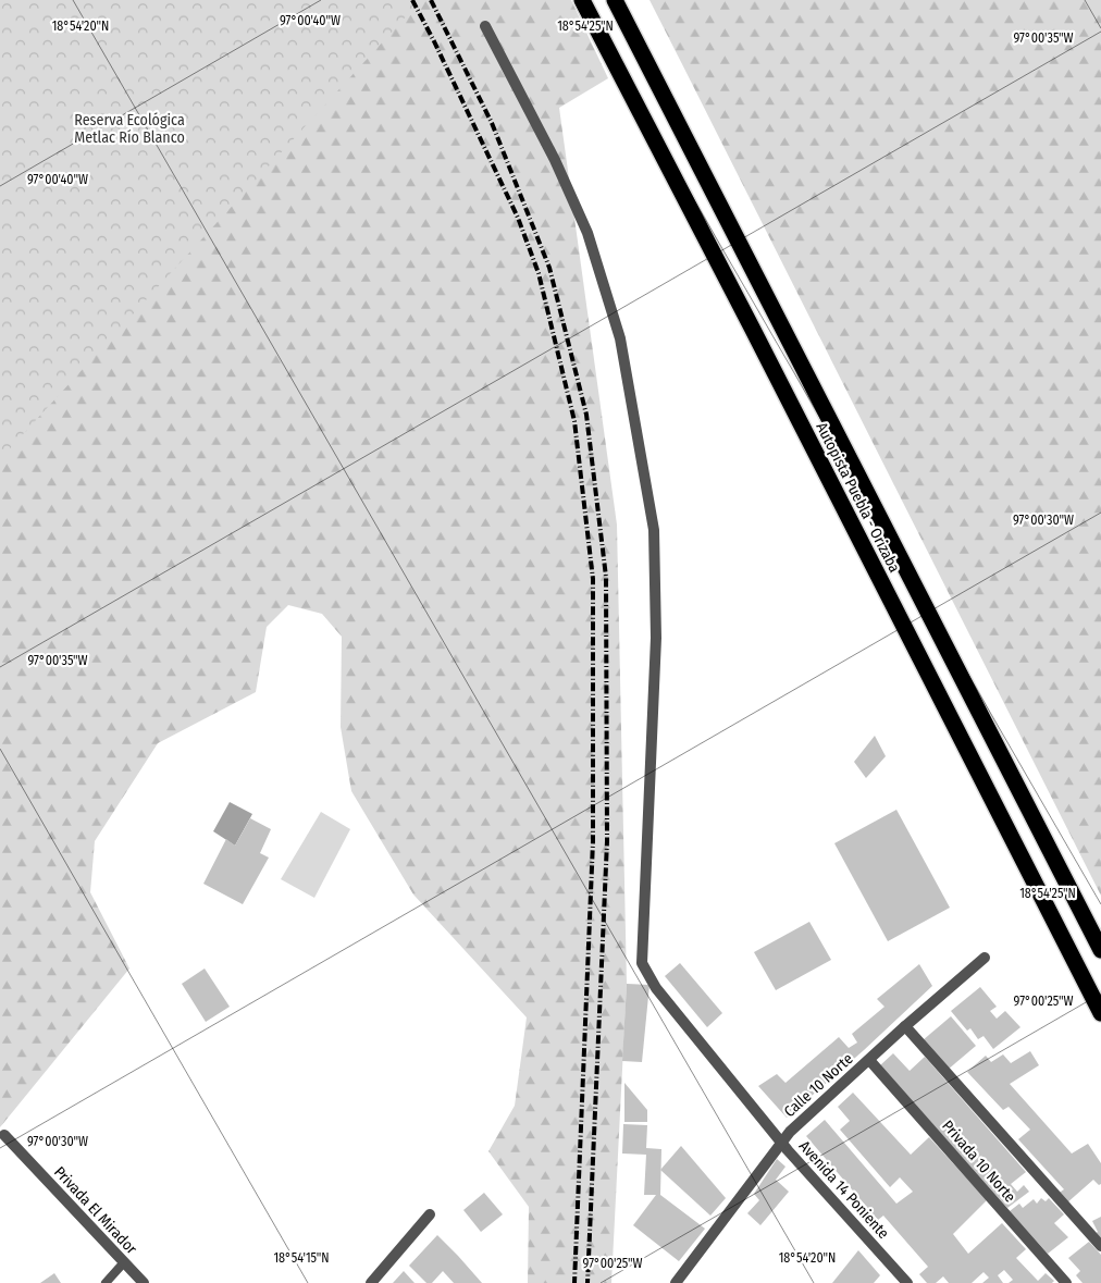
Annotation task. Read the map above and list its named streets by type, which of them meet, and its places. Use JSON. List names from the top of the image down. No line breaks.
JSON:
{"streets":{"highway":["Autopista Puebla - Orizaba"],"street":["Calle 10 Norte","Privada 10 Norte","Avenida 14 Poniente","Privada El Mirador"]},"crossings":[["Calle 10 Norte","Privada 10 Norte"],["Calle 10 Norte","Avenida 14 Poniente"]],"parks":["Reserva Ecológica Metlac Río Blanco"],"coordinates":["97°00'40\"W","18°54'20\"N","18°54'25\"N","97°00'35\"W","97°00'30\"W","97°00'25\"W","18°54'15\"N"]}
